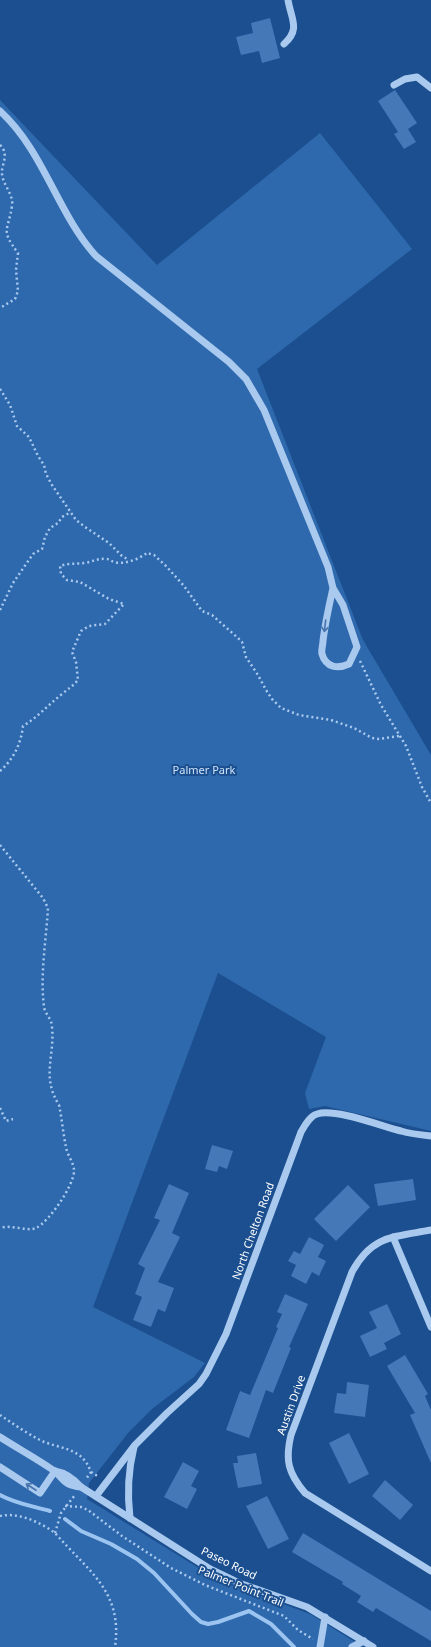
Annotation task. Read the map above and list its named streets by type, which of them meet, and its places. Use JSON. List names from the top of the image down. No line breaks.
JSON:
{"streets":{"street":["North Chelton Road","Austin Drive","Paseo Road"],"path":["Palmer Point Trail"]},"crossings":[["North Chelton Road","Paseo Road"]],"parks":["Palmer Park"]}
